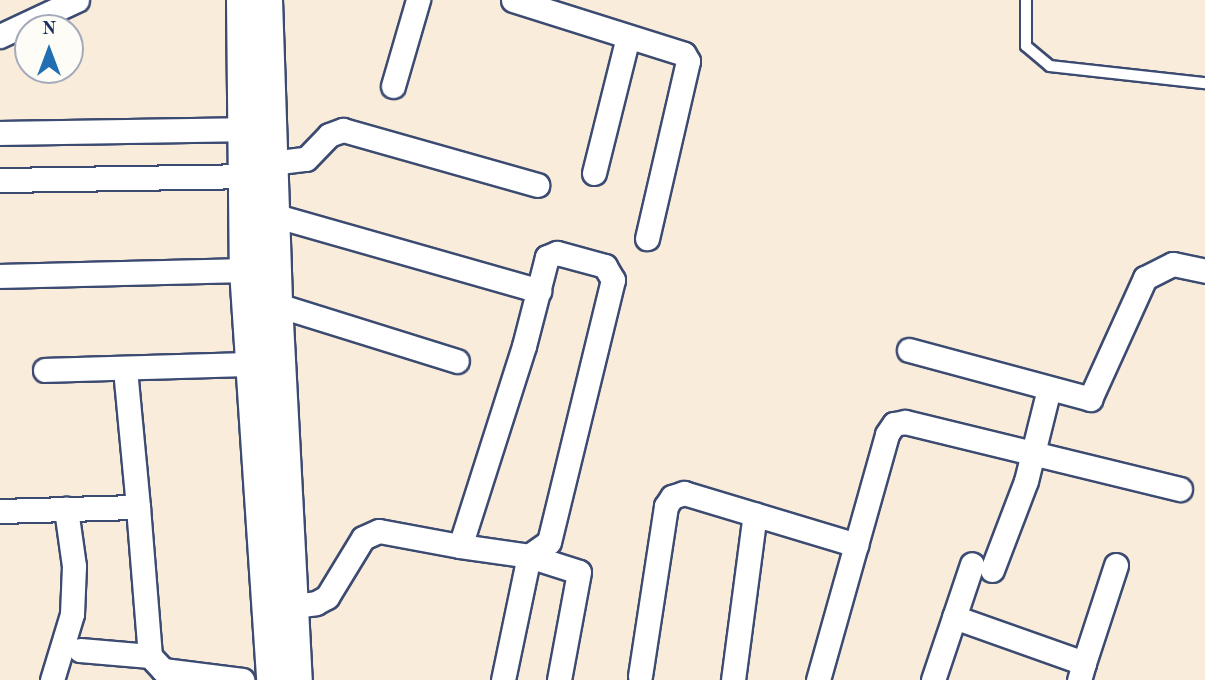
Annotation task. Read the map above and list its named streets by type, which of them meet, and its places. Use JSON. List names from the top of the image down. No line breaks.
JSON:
{"north":"top"}
